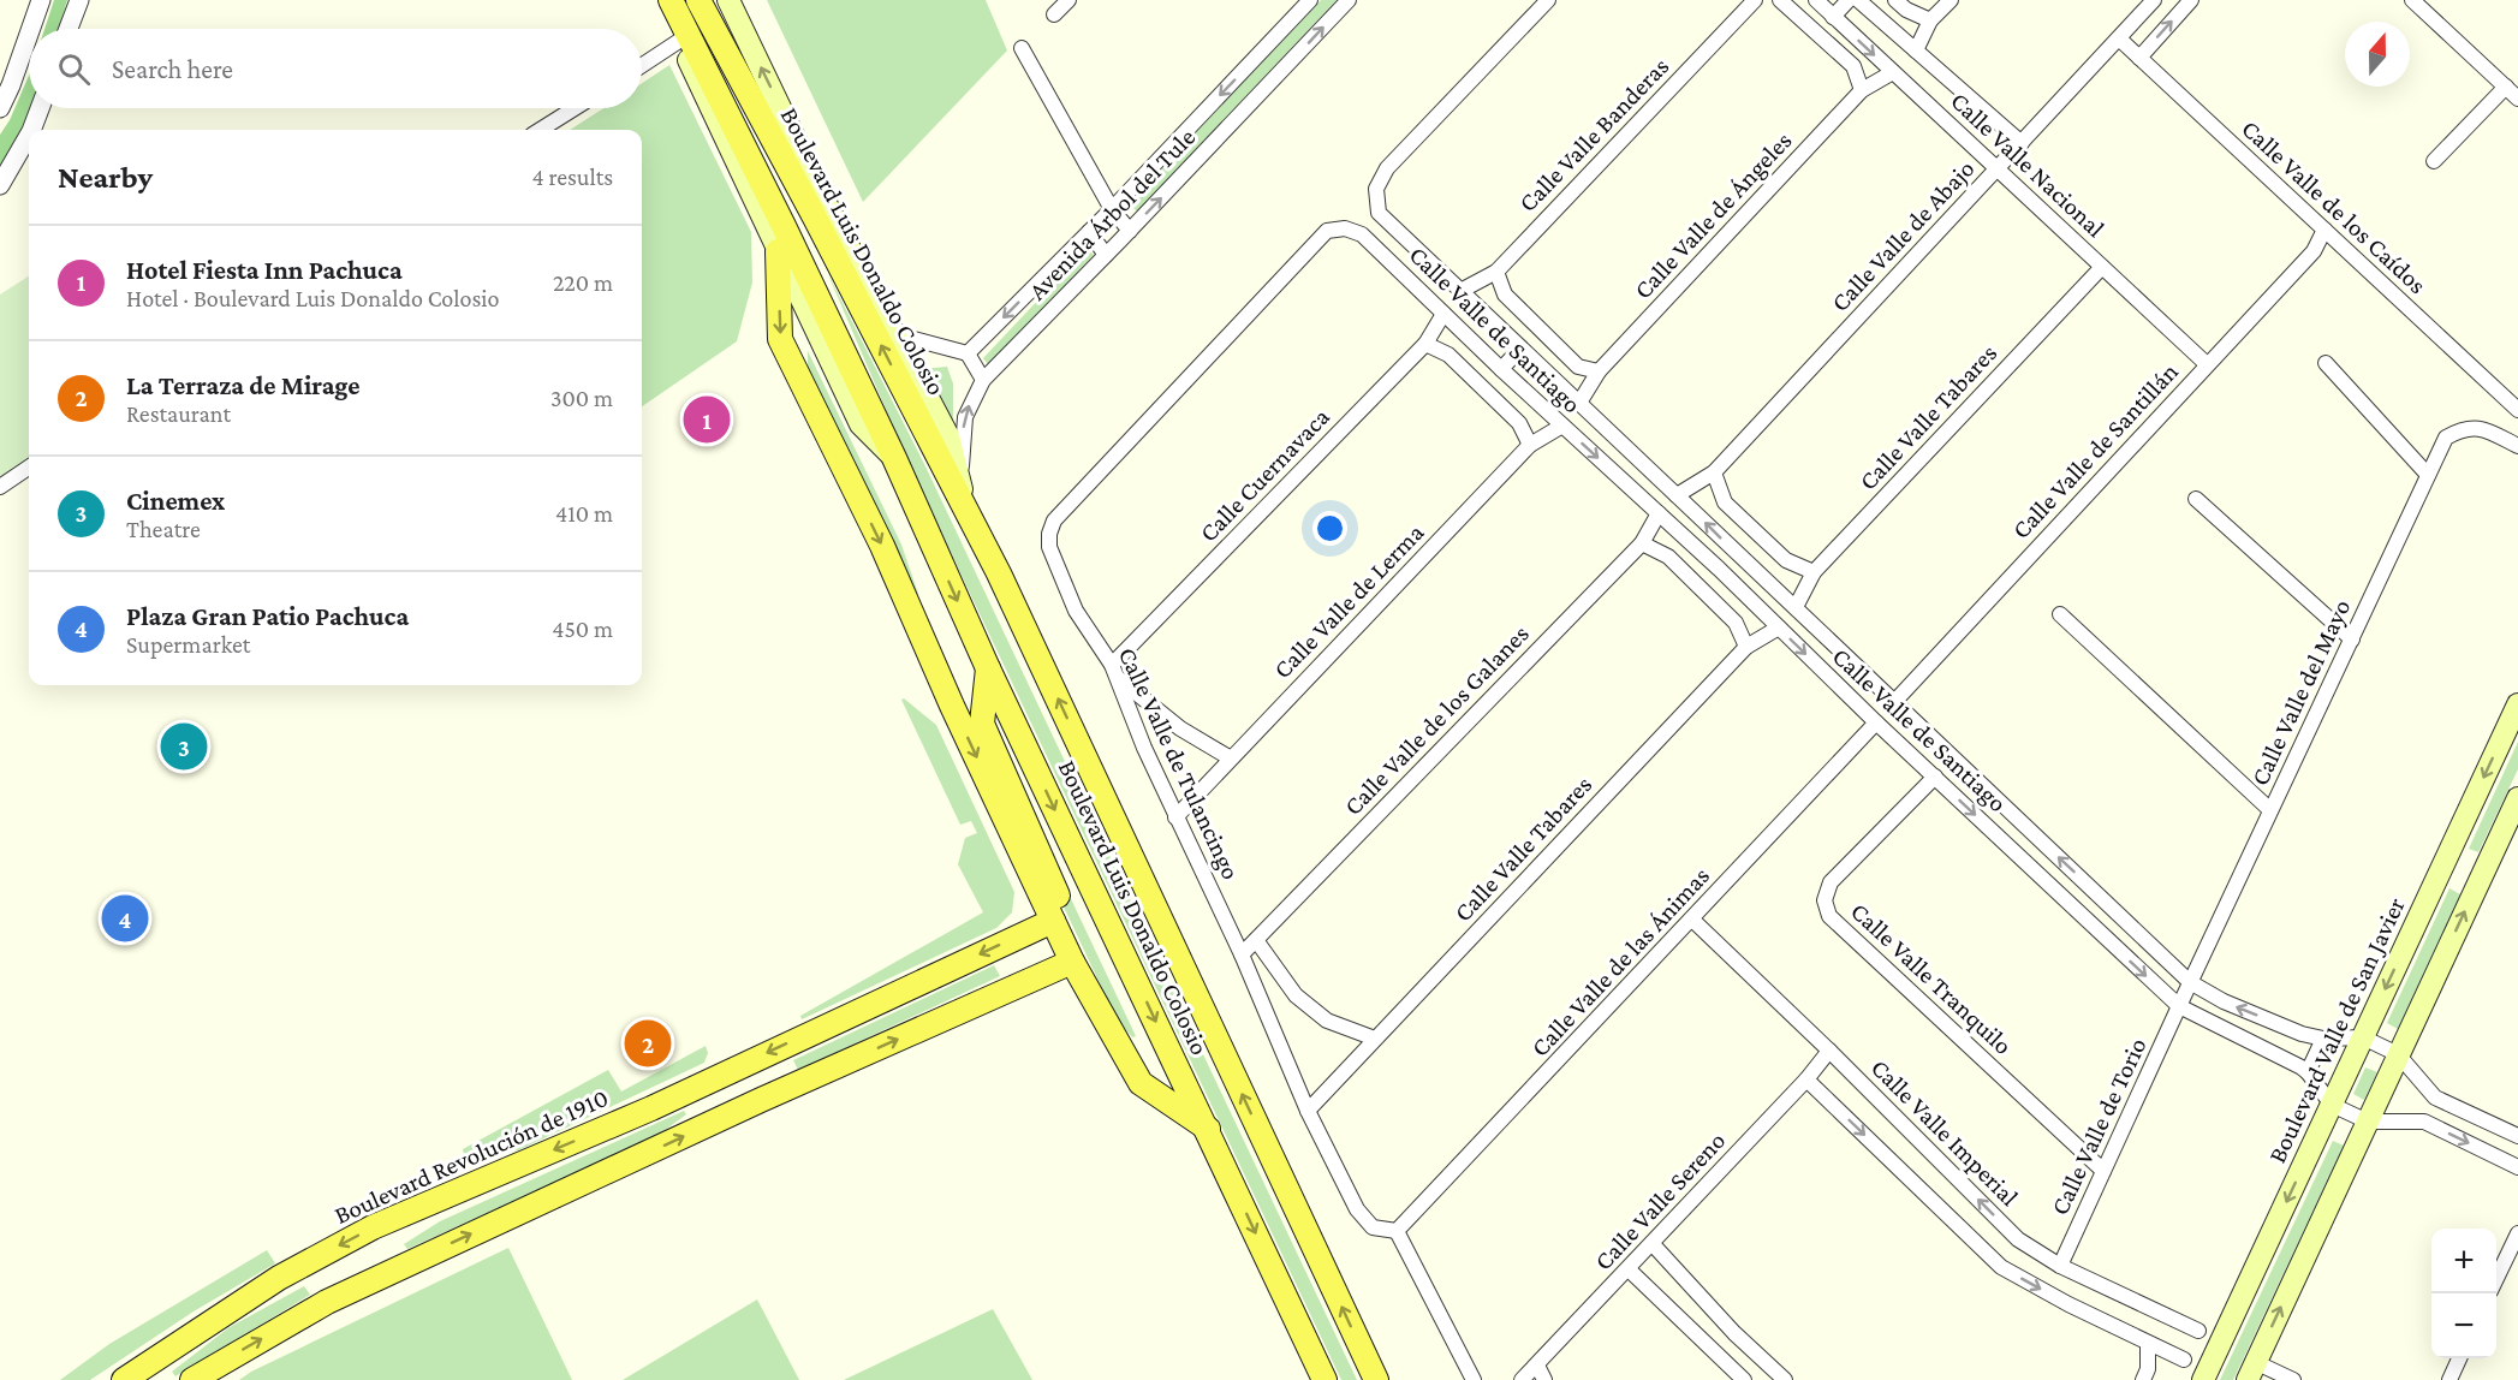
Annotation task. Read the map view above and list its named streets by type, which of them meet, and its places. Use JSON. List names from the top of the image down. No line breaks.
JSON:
{"streets":{"main road":["Boulevard Luis Donaldo Colosio","Boulevard Valle de San Javier","Boulevard Revolución de 1910"],"street":["Calle Valle Banderas","Calle Valle Nacional","Calle Valle de los Caídos","Avenida Árbol del Tule","Calle Valle de Ángeles","Calle Valle de Abajo","Calle Valle de Santiago","Calle Valle Tabares","Calle Valle de Santillán","Calle Cuernavaca","Calle Valle de Lerma","Calle Valle del Mayo","Calle Valle de los Galanes","Calle Valle de Tulancingo","Calle Valle de las Ánimas","Calle Valle Tranquilo","Calle Valle de Torio","Calle Valle Imperial","Calle Valle Sereno"]},"crossings":[["Calle Valle Banderas","Calle Valle de Santiago"],["Calle Valle Nacional","Calle Valle de Ángeles"],["Calle Valle Nacional","Calle Valle de Abajo"],["Calle Valle Nacional","Calle Valle Tabares"],["Calle Valle Nacional","Calle Valle de Santillán"],["Calle Valle de los Caídos","Calle Valle de Abajo"],["Calle Valle de los Caídos","Calle Valle de Santillán"],["Avenida Árbol del Tule","Boulevard Luis Donaldo Colosio"],["Calle Valle de Ángeles","Calle Valle de Santiago"],["Calle Valle de Abajo","Calle Valle de Santiago"],["Calle Valle de Santiago","Calle Valle Tabares"],["Calle Valle de Santiago","Calle Valle de Santillán"],["Calle Valle de Santiago","Calle Cuernavaca"],["Calle Valle de Santiago","Calle Valle de Lerma"],["Calle Valle de Santiago","Calle Valle del Mayo"],["Calle Valle de Santiago","Calle Valle de los Galanes"],["Calle Valle de Santiago","Calle Valle de Tulancingo"],["Calle Valle de Santiago","Calle Valle de las Ánimas"],["Calle Valle de Santiago","Calle Valle Tranquilo"],["Calle Valle de Santiago","Boulevard Valle de San Javier"],["Calle Valle de Santiago","Calle Valle de Torio"],["Calle Valle Tabares","Calle Valle de Tulancingo"],["Calle Cuernavaca","Calle Valle de Tulancingo"],["Calle Valle de Lerma","Calle Valle de Tulancingo"],["Calle Valle del Mayo","Calle Valle de Torio"],["Calle Valle de los Galanes","Calle Valle de Tulancingo"],["Calle Valle de Tulancingo","Calle Valle de las Ánimas"],["Calle Valle de las Ánimas","Calle Valle Imperial"],["Calle Valle Tranquilo","Calle Valle de Torio"],["Calle Valle de Torio","Calle Valle Imperial"],["Calle Valle Imperial","Calle Valle Sereno"]],"north":"top","page":{"search":"Search here","heading":["Nearby","4 results"],"list":[{"mark":"1","name":"Hotel Fiesta Inn Pachuca","note":"Hotel · Boulevard Luis Donaldo Colosio","value":"220 m"},{"mark":"2","name":"La Terraza de Mirage","note":"Restaurant","value":"300 m"},{"mark":"3","name":"Cinemex","note":"Theatre","value":"410 m"},{"mark":"4","name":"Plaza Gran Patio Pachuca","note":"Supermarket","value":"450 m"}],"pins":["1","3","4","2"],"map_buttons":["+","−"]}}
